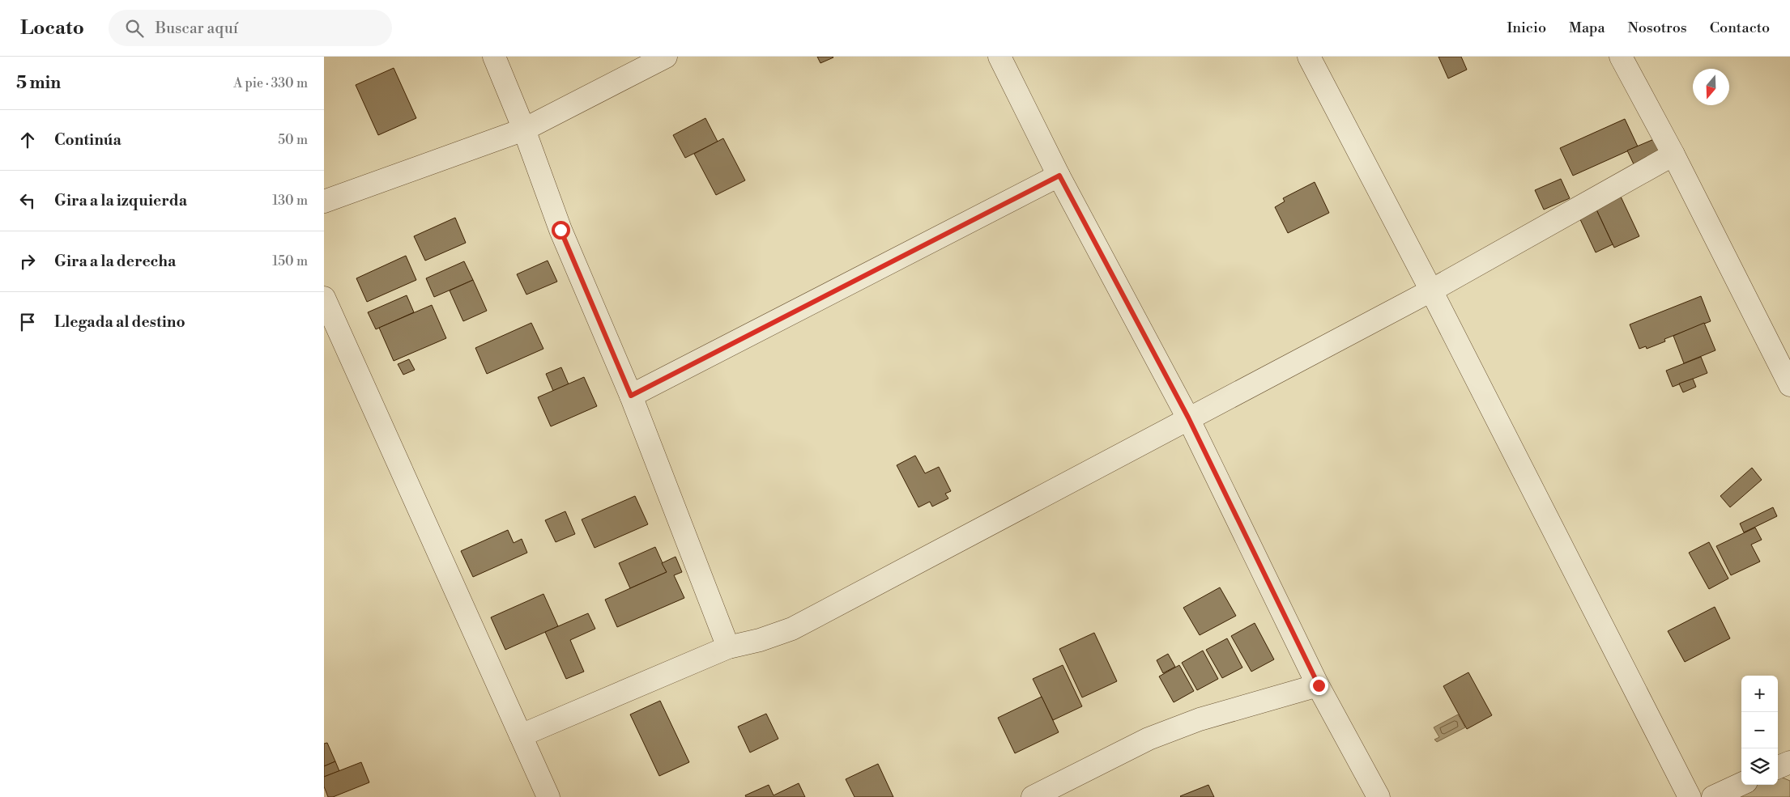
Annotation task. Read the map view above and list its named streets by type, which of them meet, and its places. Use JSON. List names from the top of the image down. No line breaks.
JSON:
{"north":"bottom","page":{"header":"Locato","search":"Buscar aquí","nav":["Inicio","Mapa","Nosotros","Contacto"],"heading":["5 min","A pie · 330 m"],"list":[["Continúa","50 m"],["Gira a la izquierda","130 m"],["Gira a la derecha","150 m"],"Llegada al destino"],"map_buttons":["+","−"]}}
